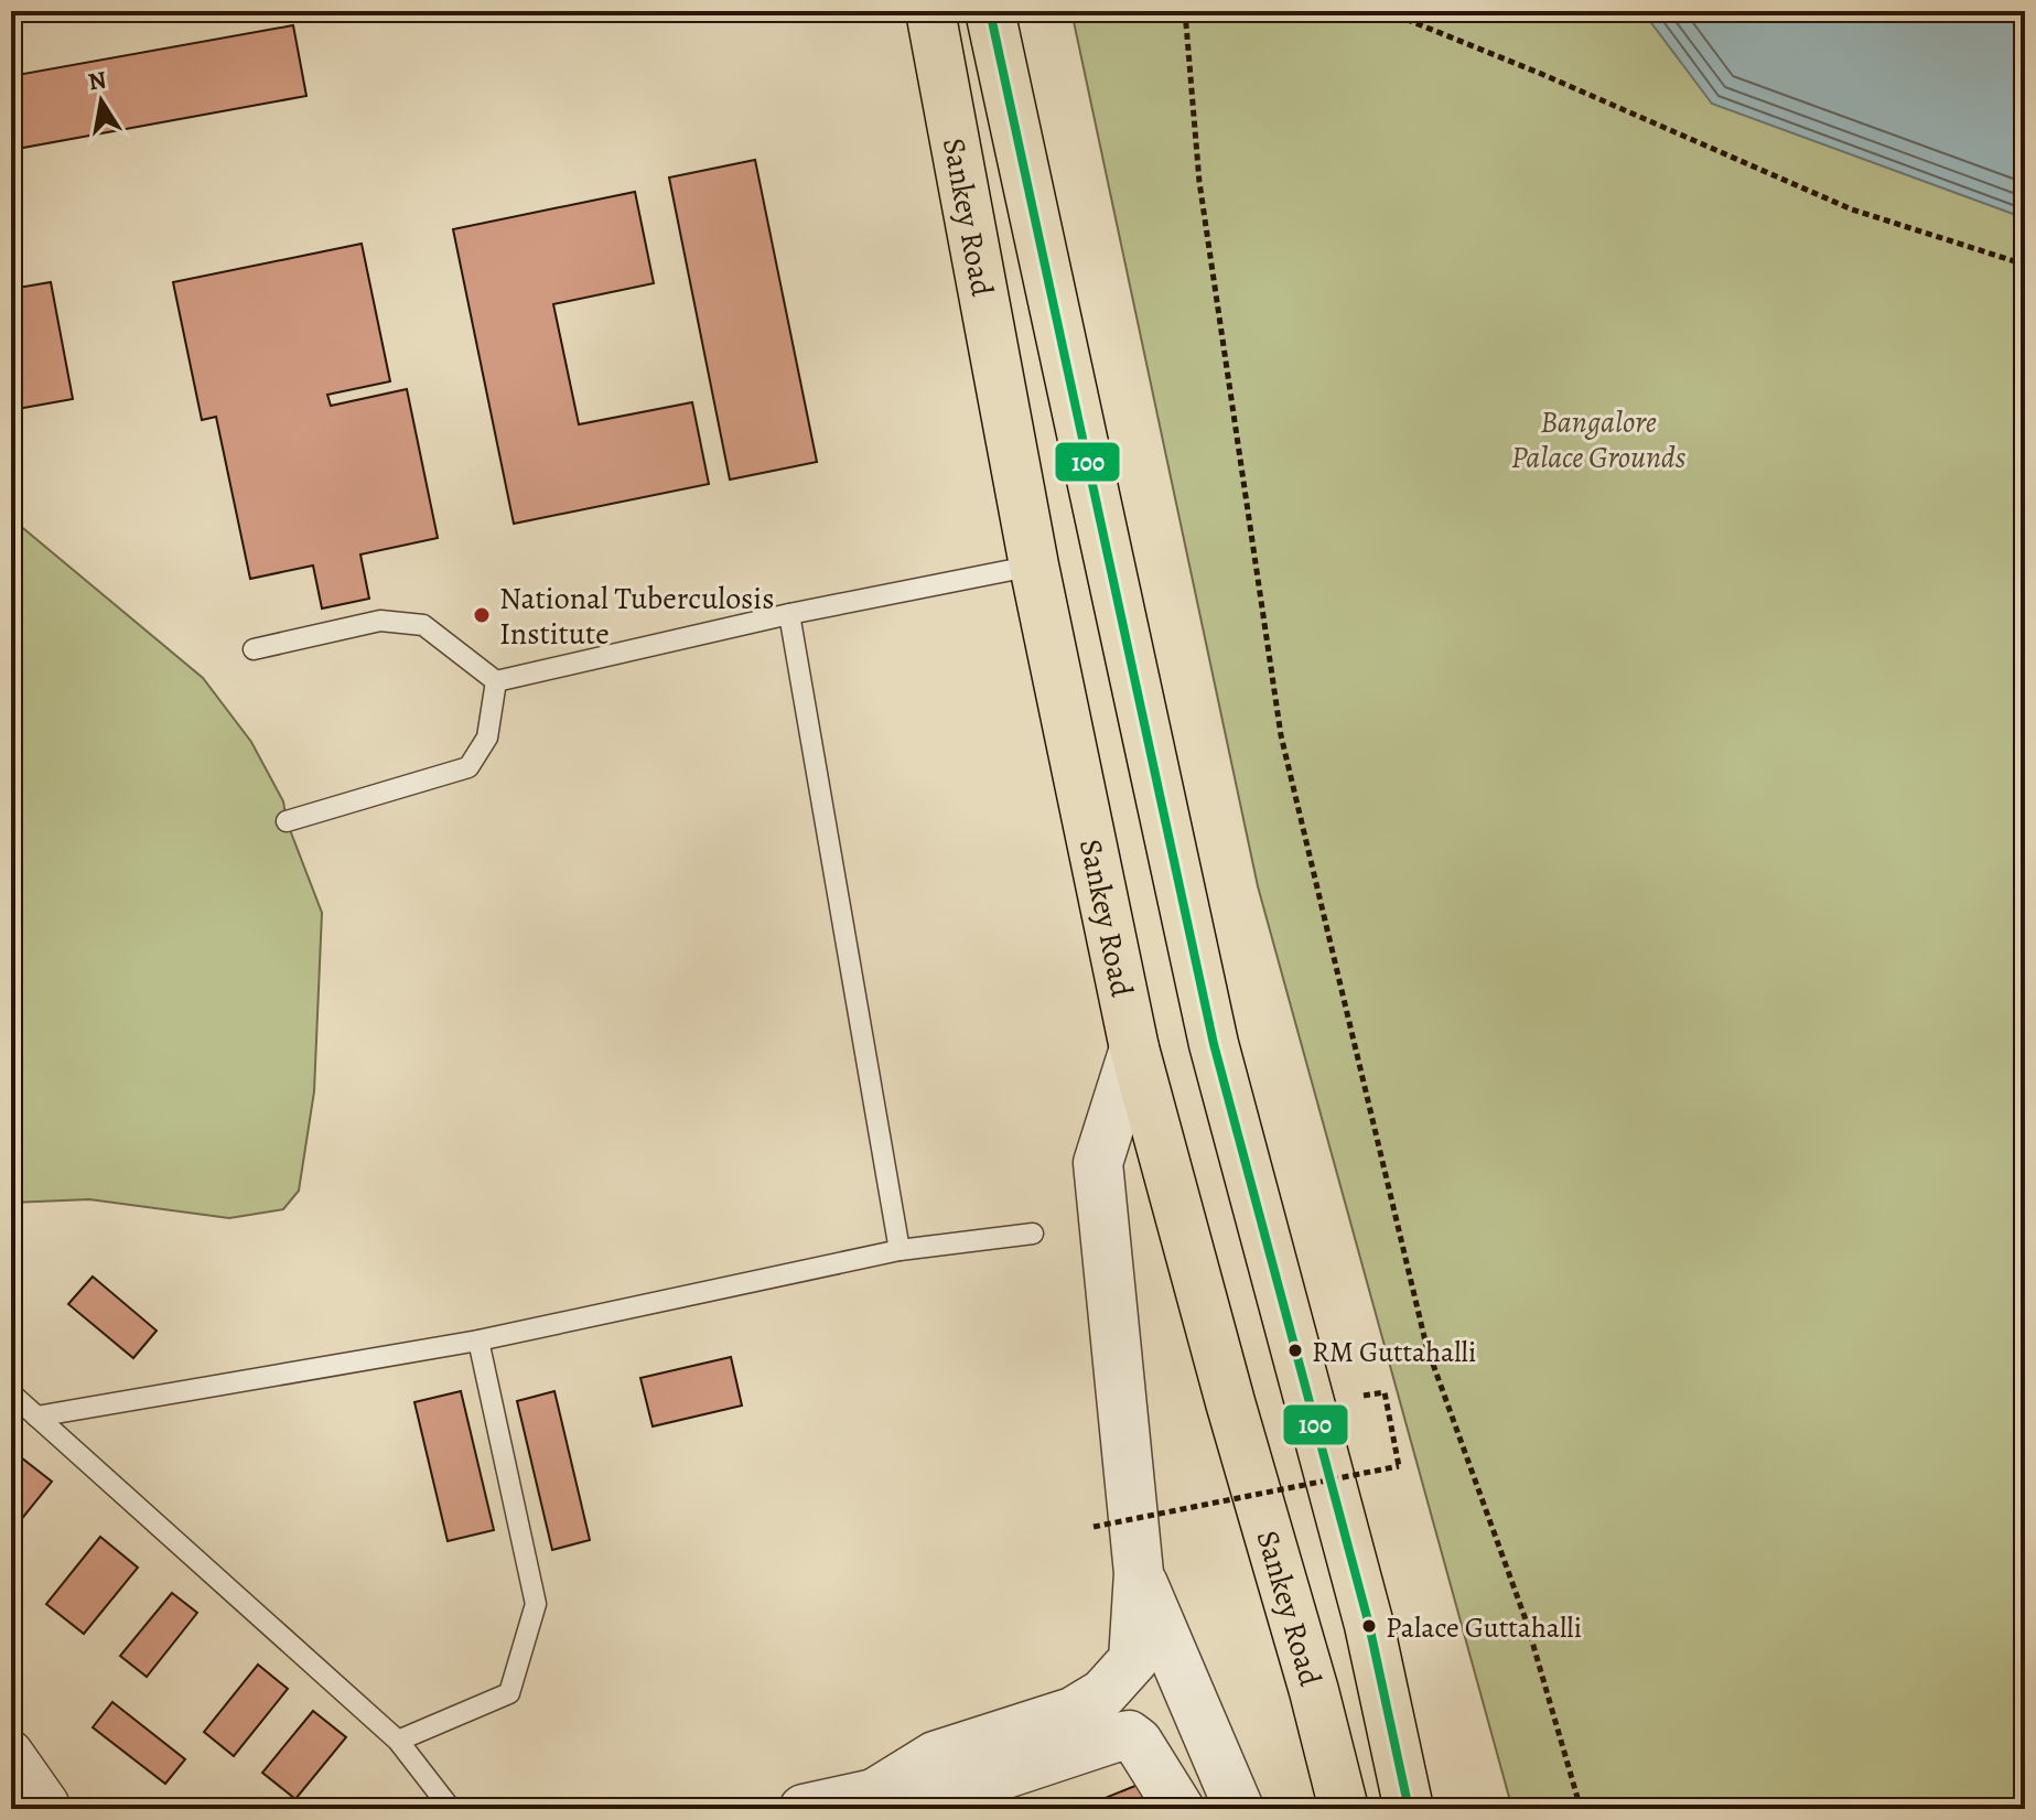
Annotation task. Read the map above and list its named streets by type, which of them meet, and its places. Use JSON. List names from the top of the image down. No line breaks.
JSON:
{"streets":{"main road":["Sankey Road"]},"parks":["Bangalore Palace Grounds"],"places":["National Tuberculosis Institute","RM Guttahalli","Palace Guttahalli"],"lines":["transit line 100"],"north":"top"}
